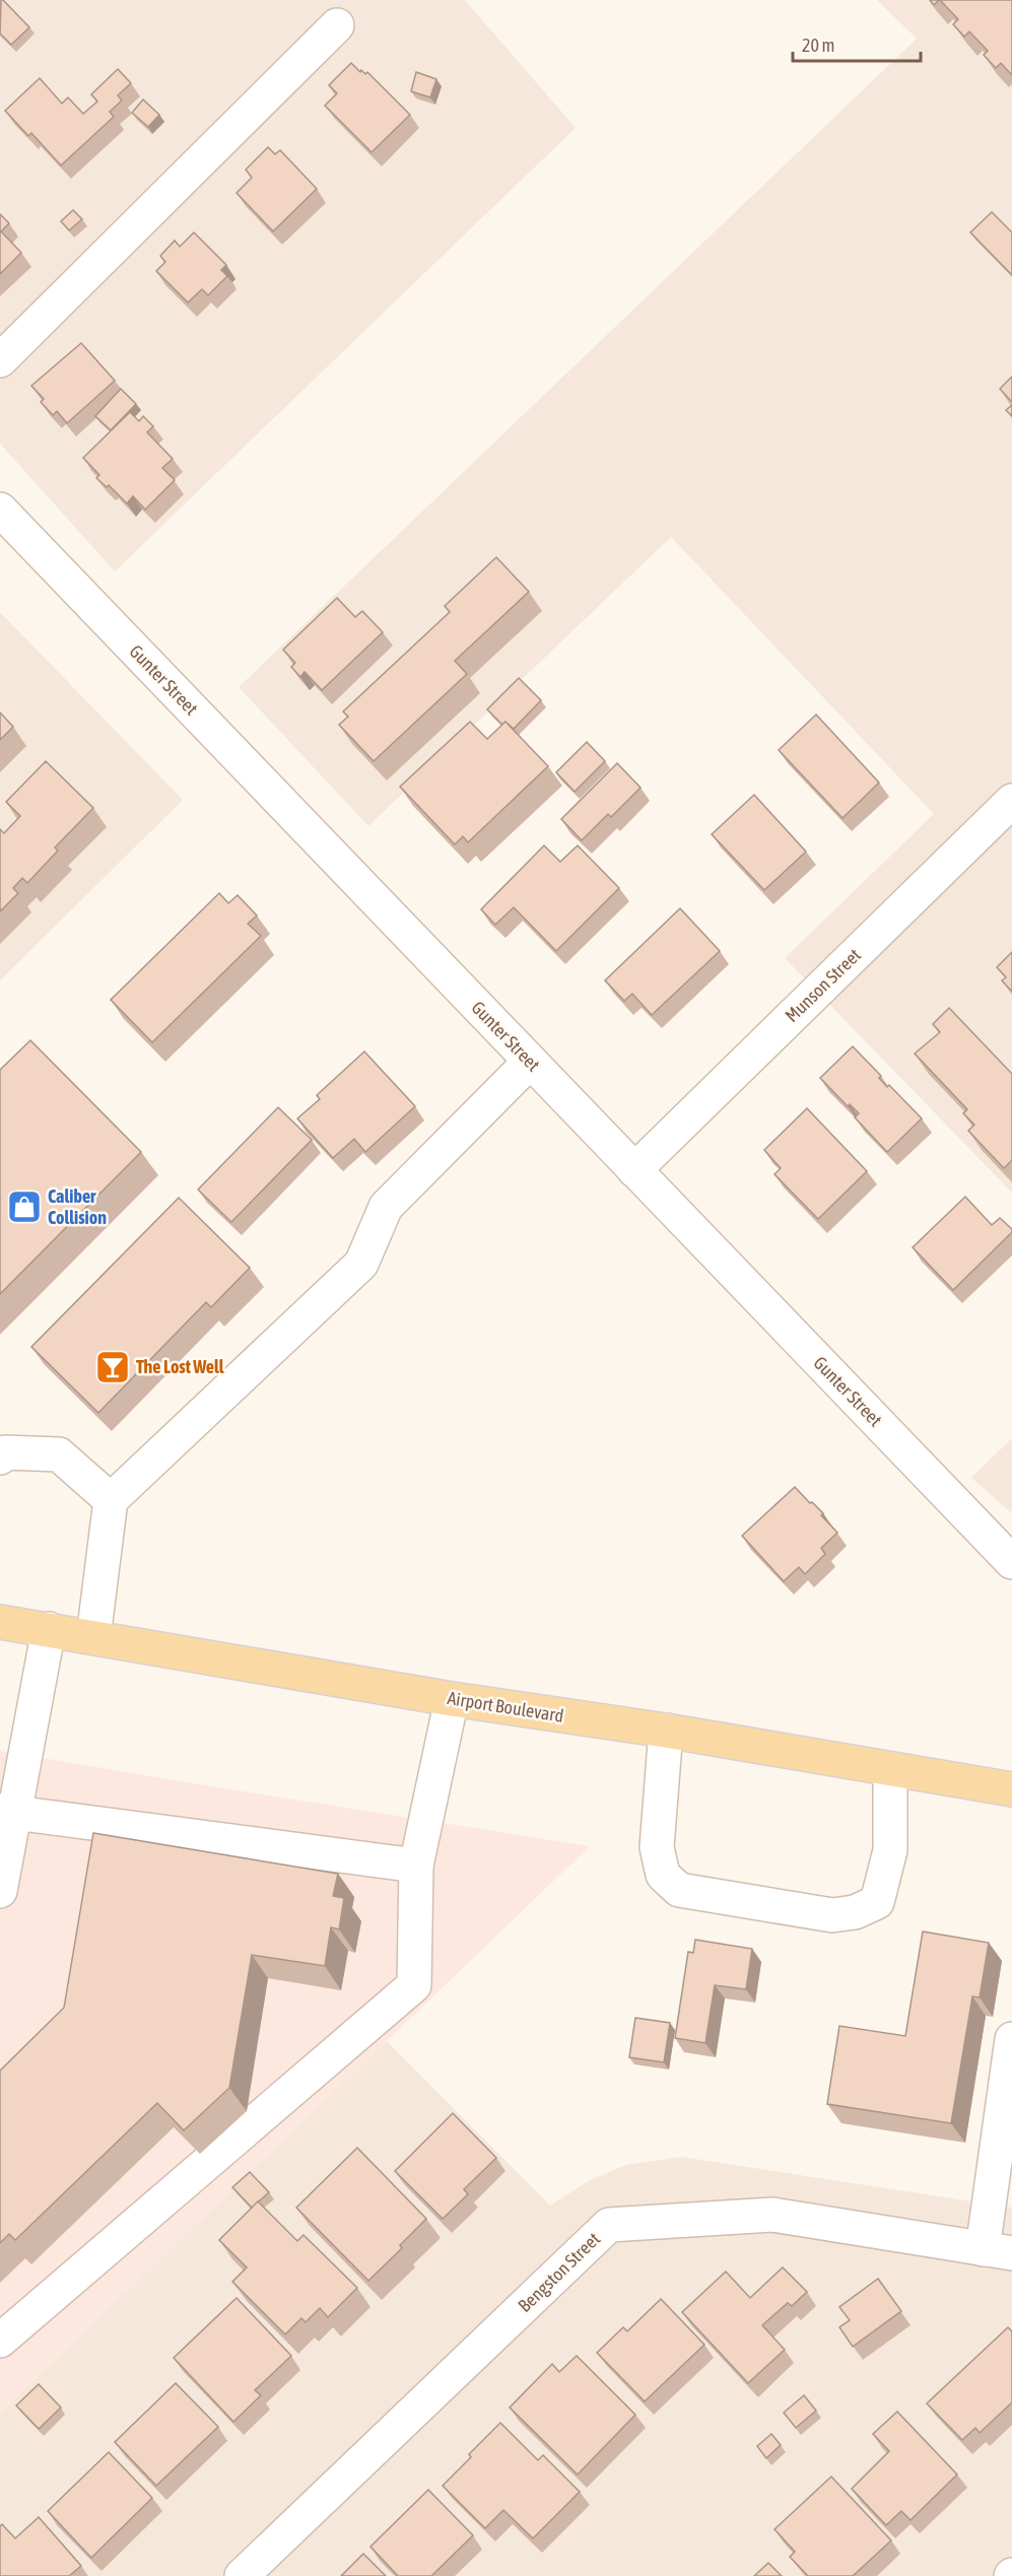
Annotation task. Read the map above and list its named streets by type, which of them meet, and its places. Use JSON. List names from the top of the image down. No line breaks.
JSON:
{"streets":{"main road":["Airport Boulevard"],"street":["Gunter Street","Munson Street","Bengston Street"]},"crossings":[["Gunter Street","Munson Street"]],"places":{"shop":["Caliber Collision"],"bar":["The Lost Well"]},"scale_bar":"20 m"}
